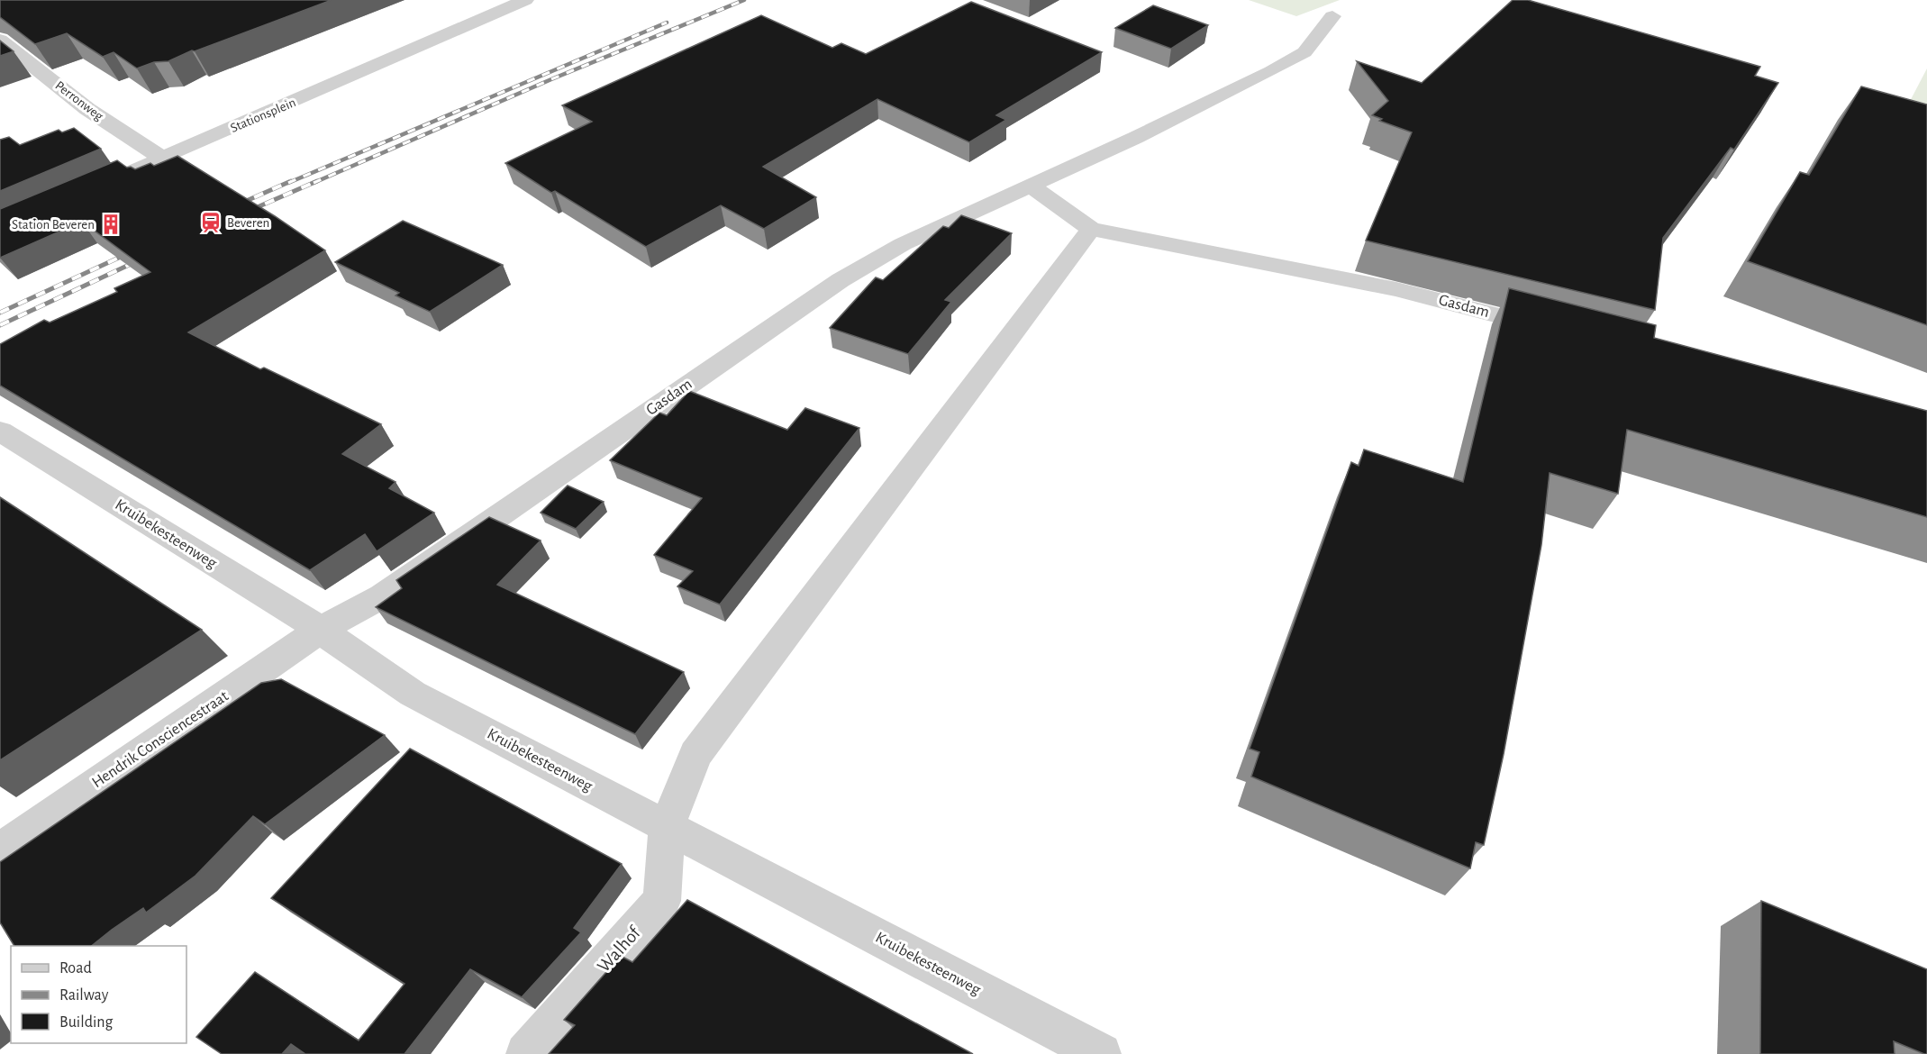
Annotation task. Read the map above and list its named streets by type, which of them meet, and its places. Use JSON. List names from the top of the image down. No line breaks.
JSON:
{"streets":{"street":["Perronweg","Stationsplein","Gasdam","Kruibekesteenweg","Hendrik Consciencestraat","Walhof"]},"crossings":[["Perronweg","Stationsplein"],["Gasdam","Kruibekesteenweg"],["Gasdam","Hendrik Consciencestraat"],["Kruibekesteenweg","Hendrik Consciencestraat"],["Kruibekesteenweg","Walhof"]],"places":{"station":["Beveren"],"building":["Station Beveren"]},"legend":["Road","Railway","Building"]}
